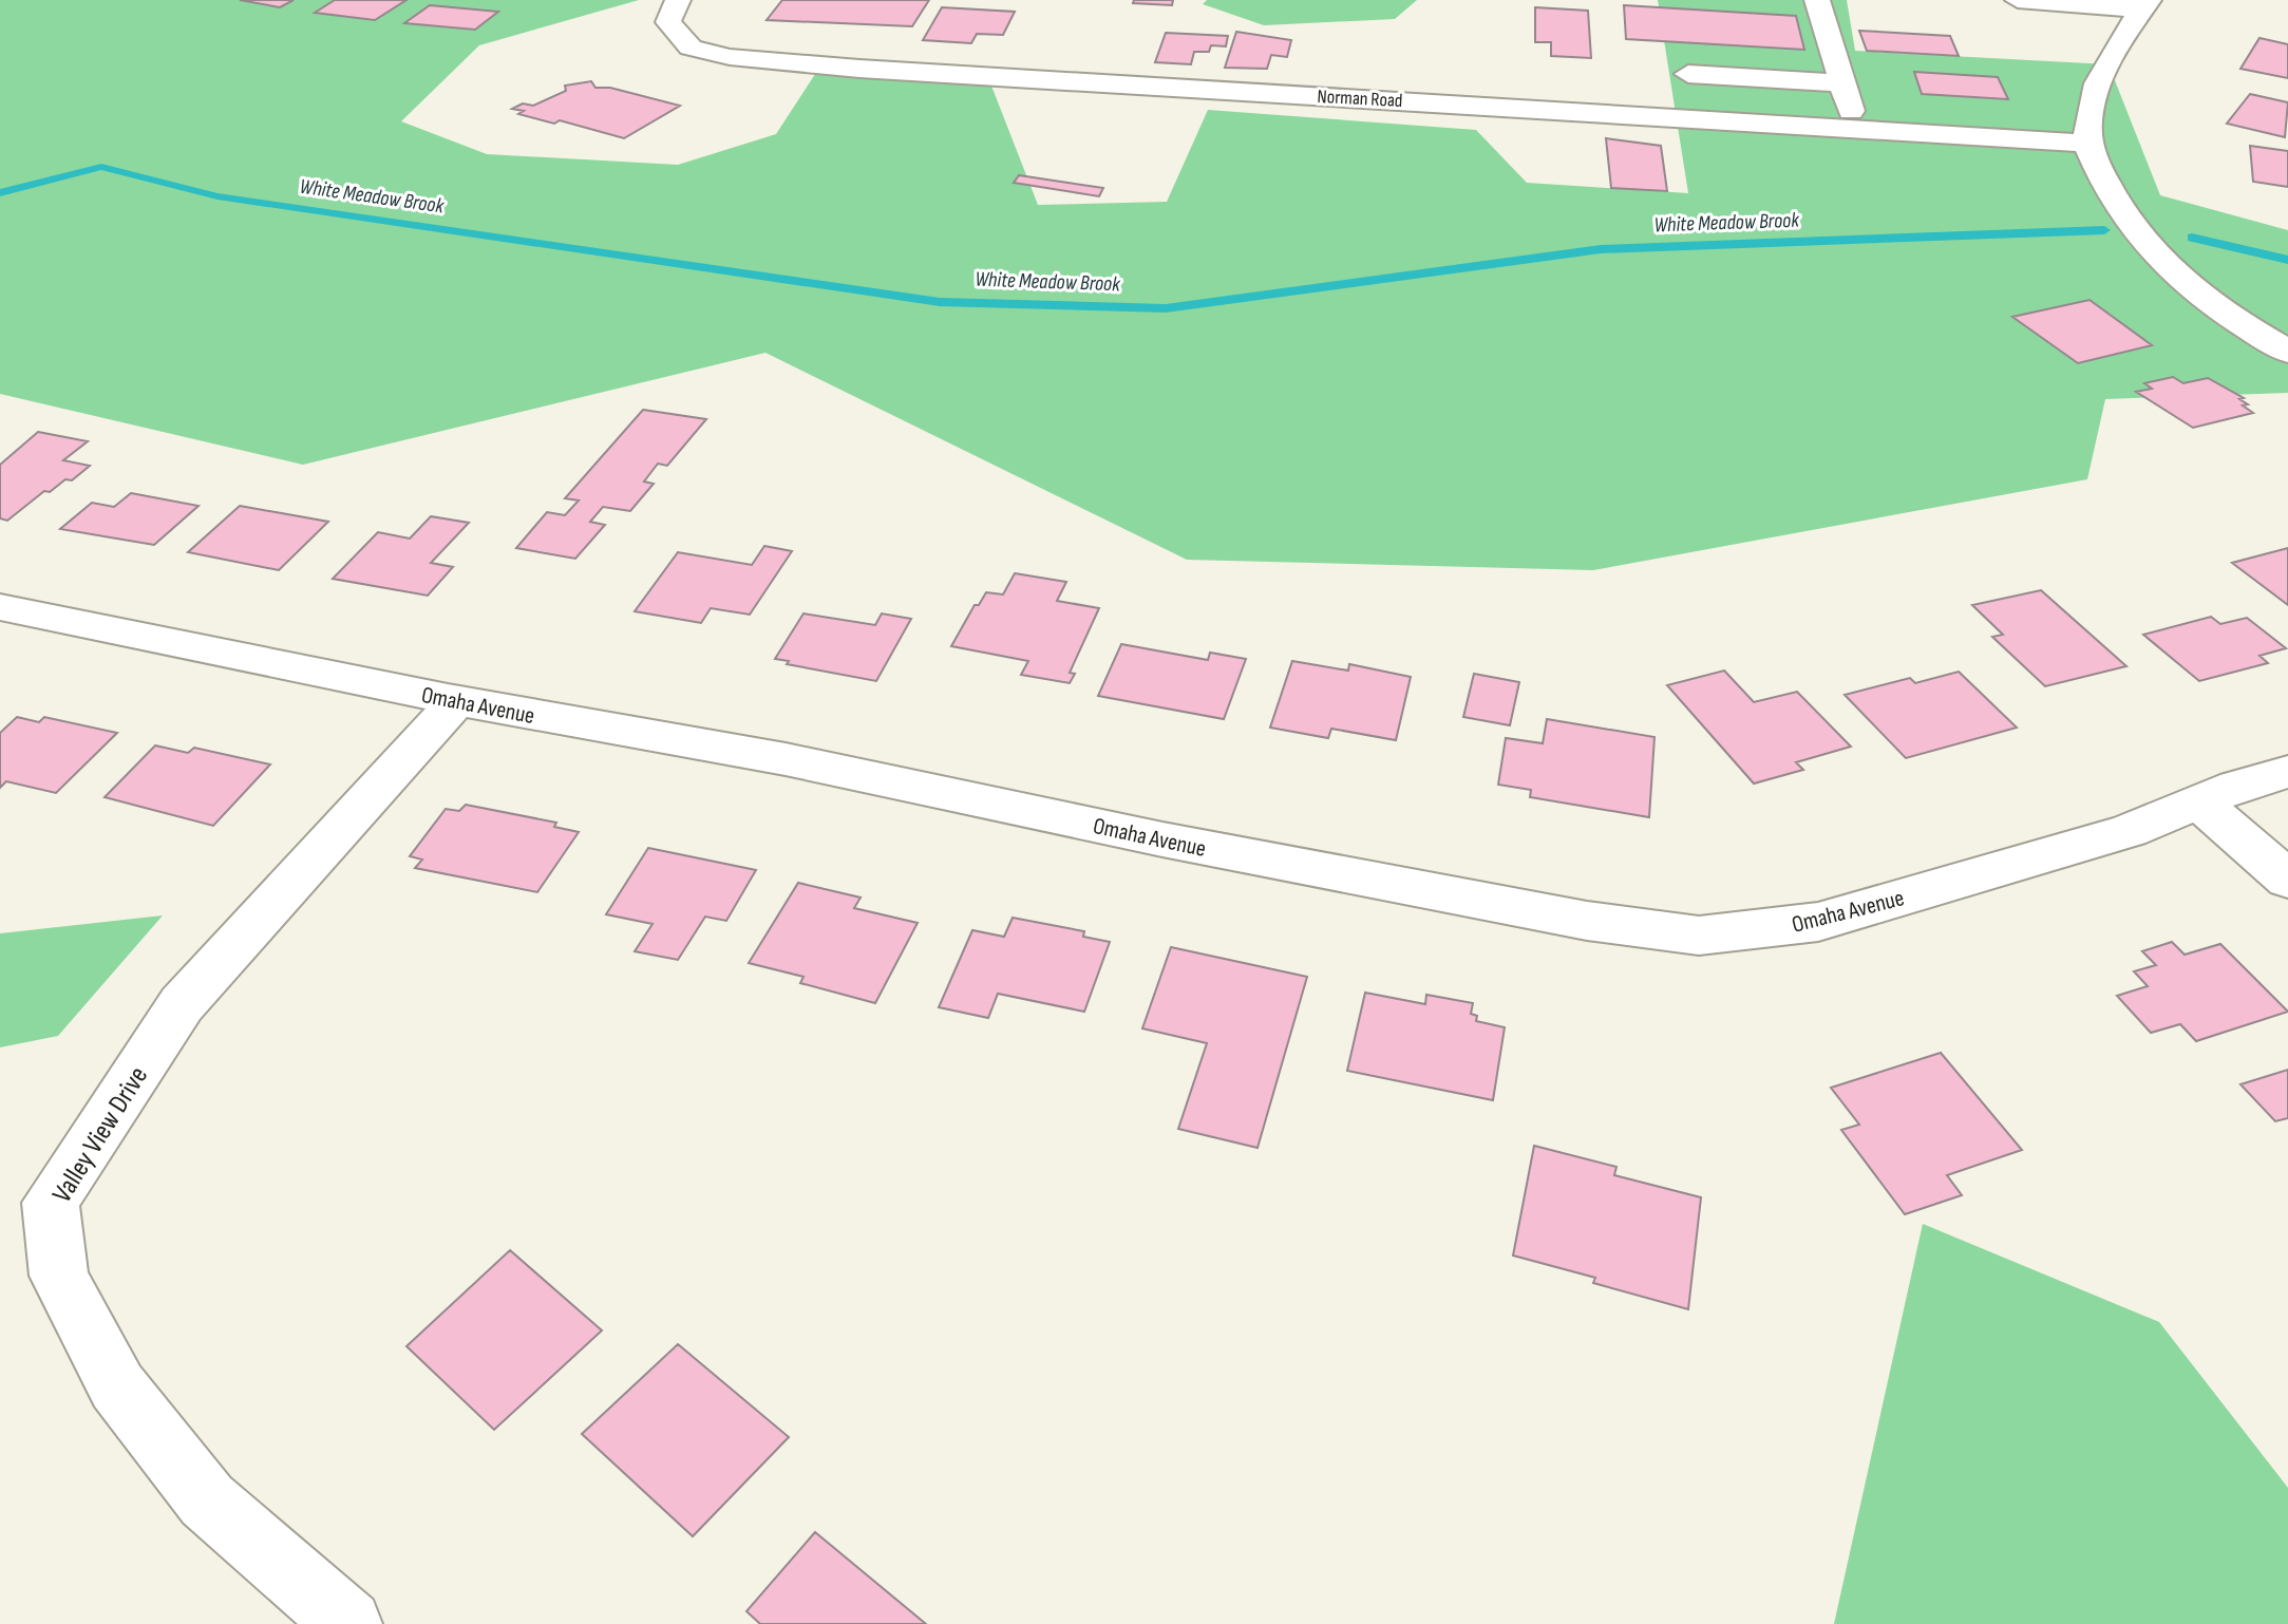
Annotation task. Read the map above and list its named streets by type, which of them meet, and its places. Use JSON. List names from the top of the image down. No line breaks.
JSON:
{"streets":{"street":["Norman Road","Omaha Avenue","Valley View Drive"]},"crossings":[["Omaha Avenue","Valley View Drive"]],"water":["White Meadow Brook"]}
